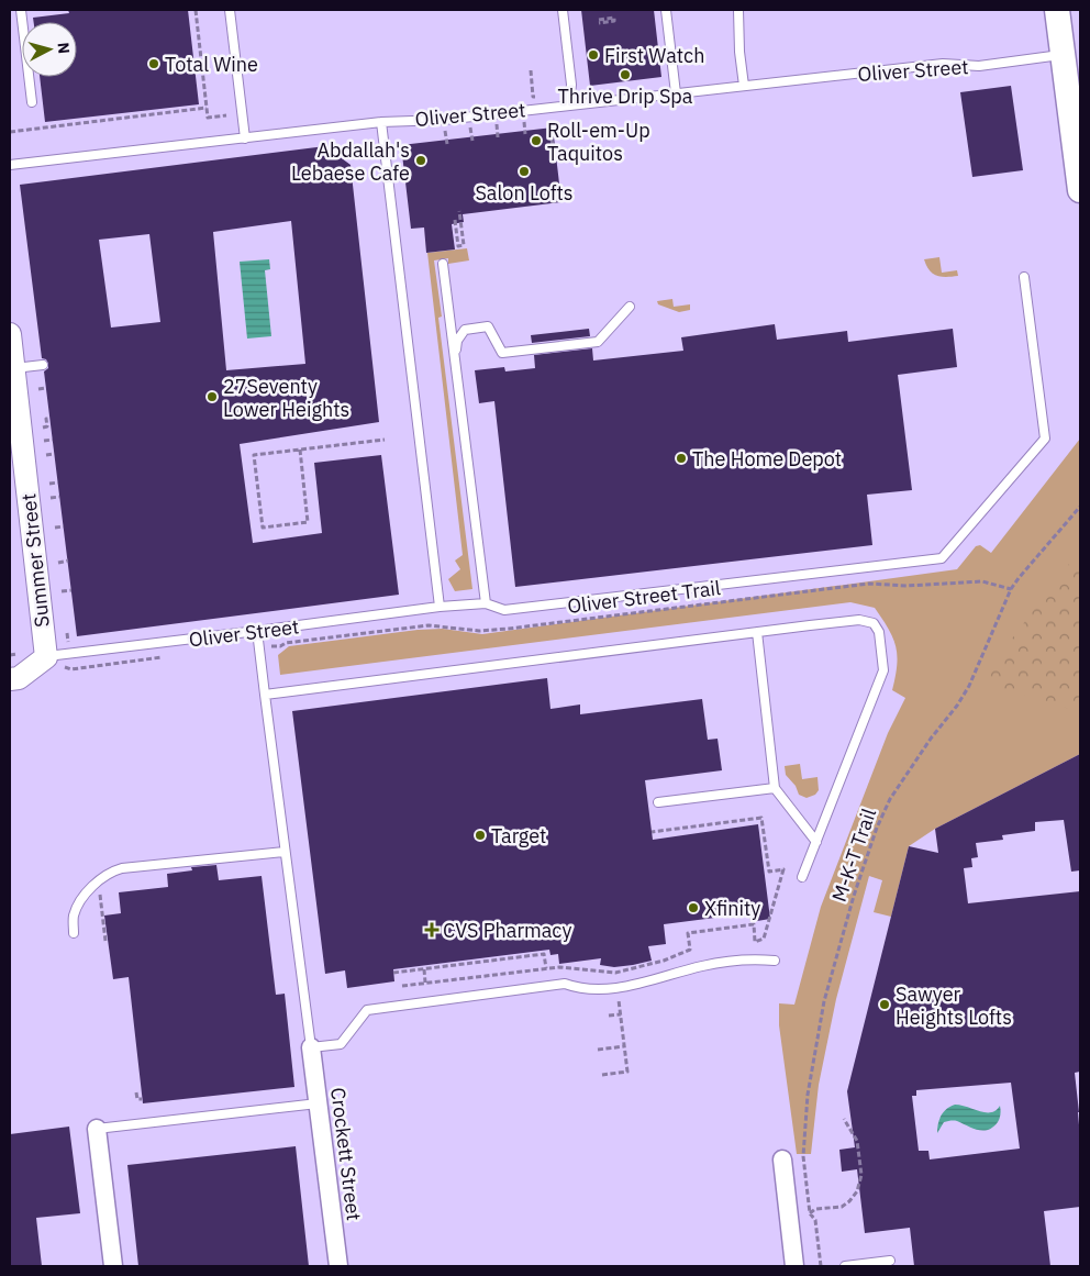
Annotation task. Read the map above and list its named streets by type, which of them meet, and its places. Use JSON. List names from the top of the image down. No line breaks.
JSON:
{"streets":{"street":["Summer Street","Crockett Street"],"lane":["Oliver Street"],"path":["Oliver Street Trail","M-K-T Trail"]},"crossings":[["Oliver Street","Summer Street"],["Oliver Street Trail","M-K-T Trail"]],"places":{"other":["First Watch","Total Wine","Thrive Drip Spa","Roll-em-Up Taquitos","Abdallah's Lebaese Cafe","Salon Lofts","27Seventy Lower Heights","The Home Depot","Target","Xfinity","Sawyer Heights Lofts"],"health":["CVS Pharmacy"]},"north":"right"}
